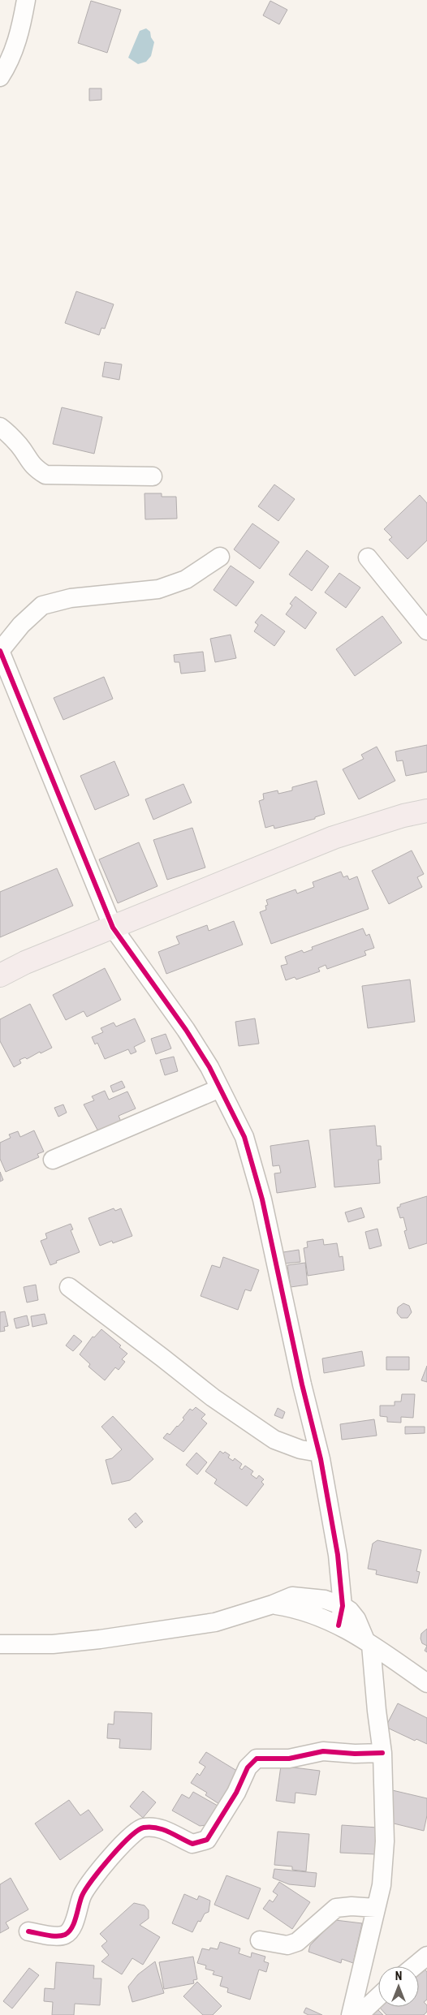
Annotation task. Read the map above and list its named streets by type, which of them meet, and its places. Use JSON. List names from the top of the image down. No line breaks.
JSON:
{"north":"top"}
